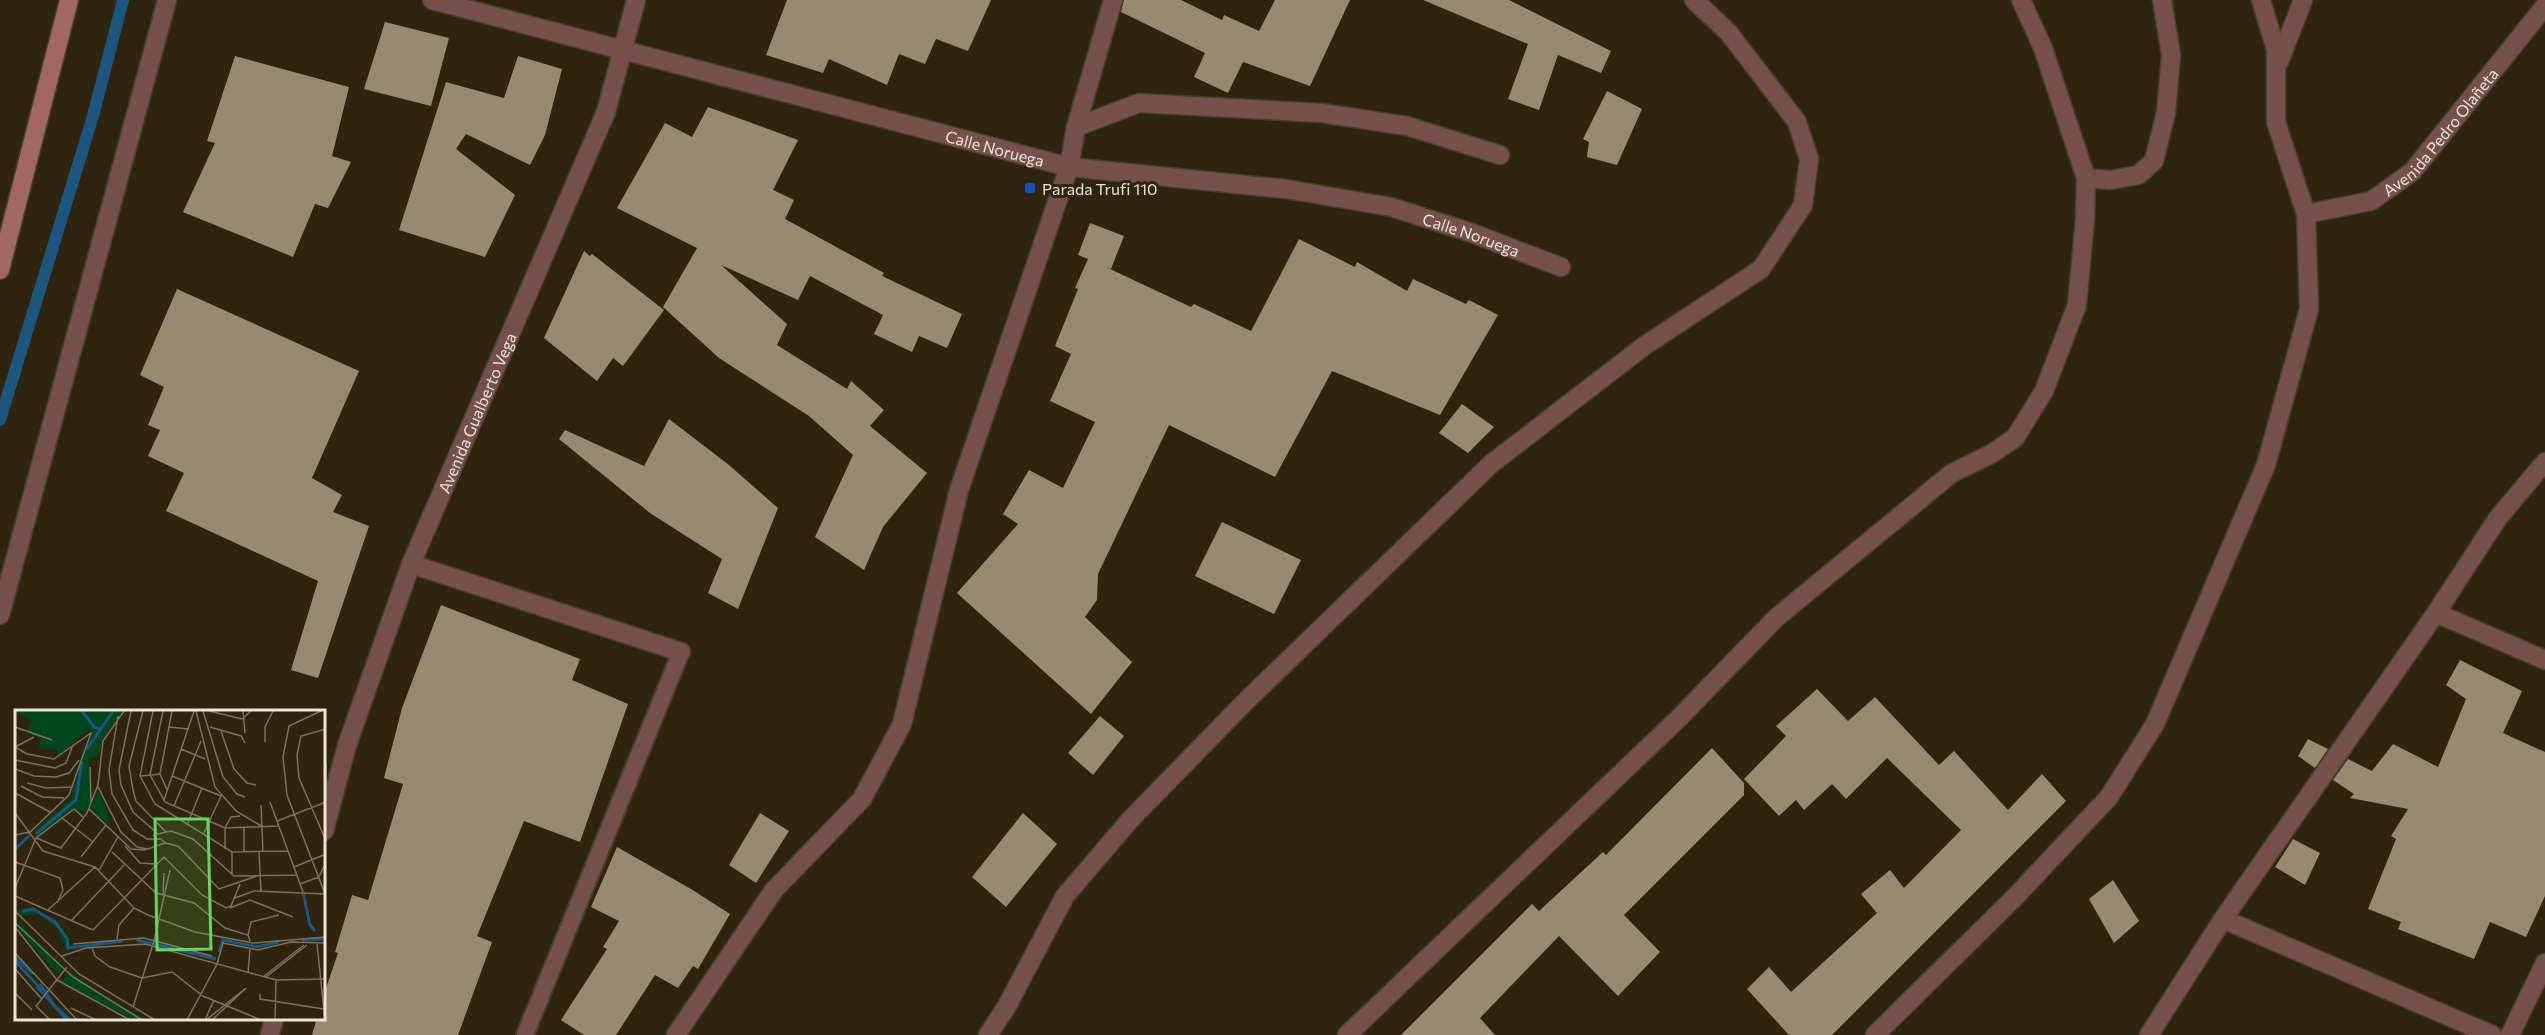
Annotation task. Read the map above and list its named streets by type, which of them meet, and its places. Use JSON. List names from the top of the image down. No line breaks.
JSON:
{"streets":{"street":["Avenida Pedro Olañeta","Calle Noruega","Avenida Gualberto Vega"]},"crossings":[["Calle Noruega","Avenida Gualberto Vega"]],"places":{"transit":["Parada Trufi 110"]}}
